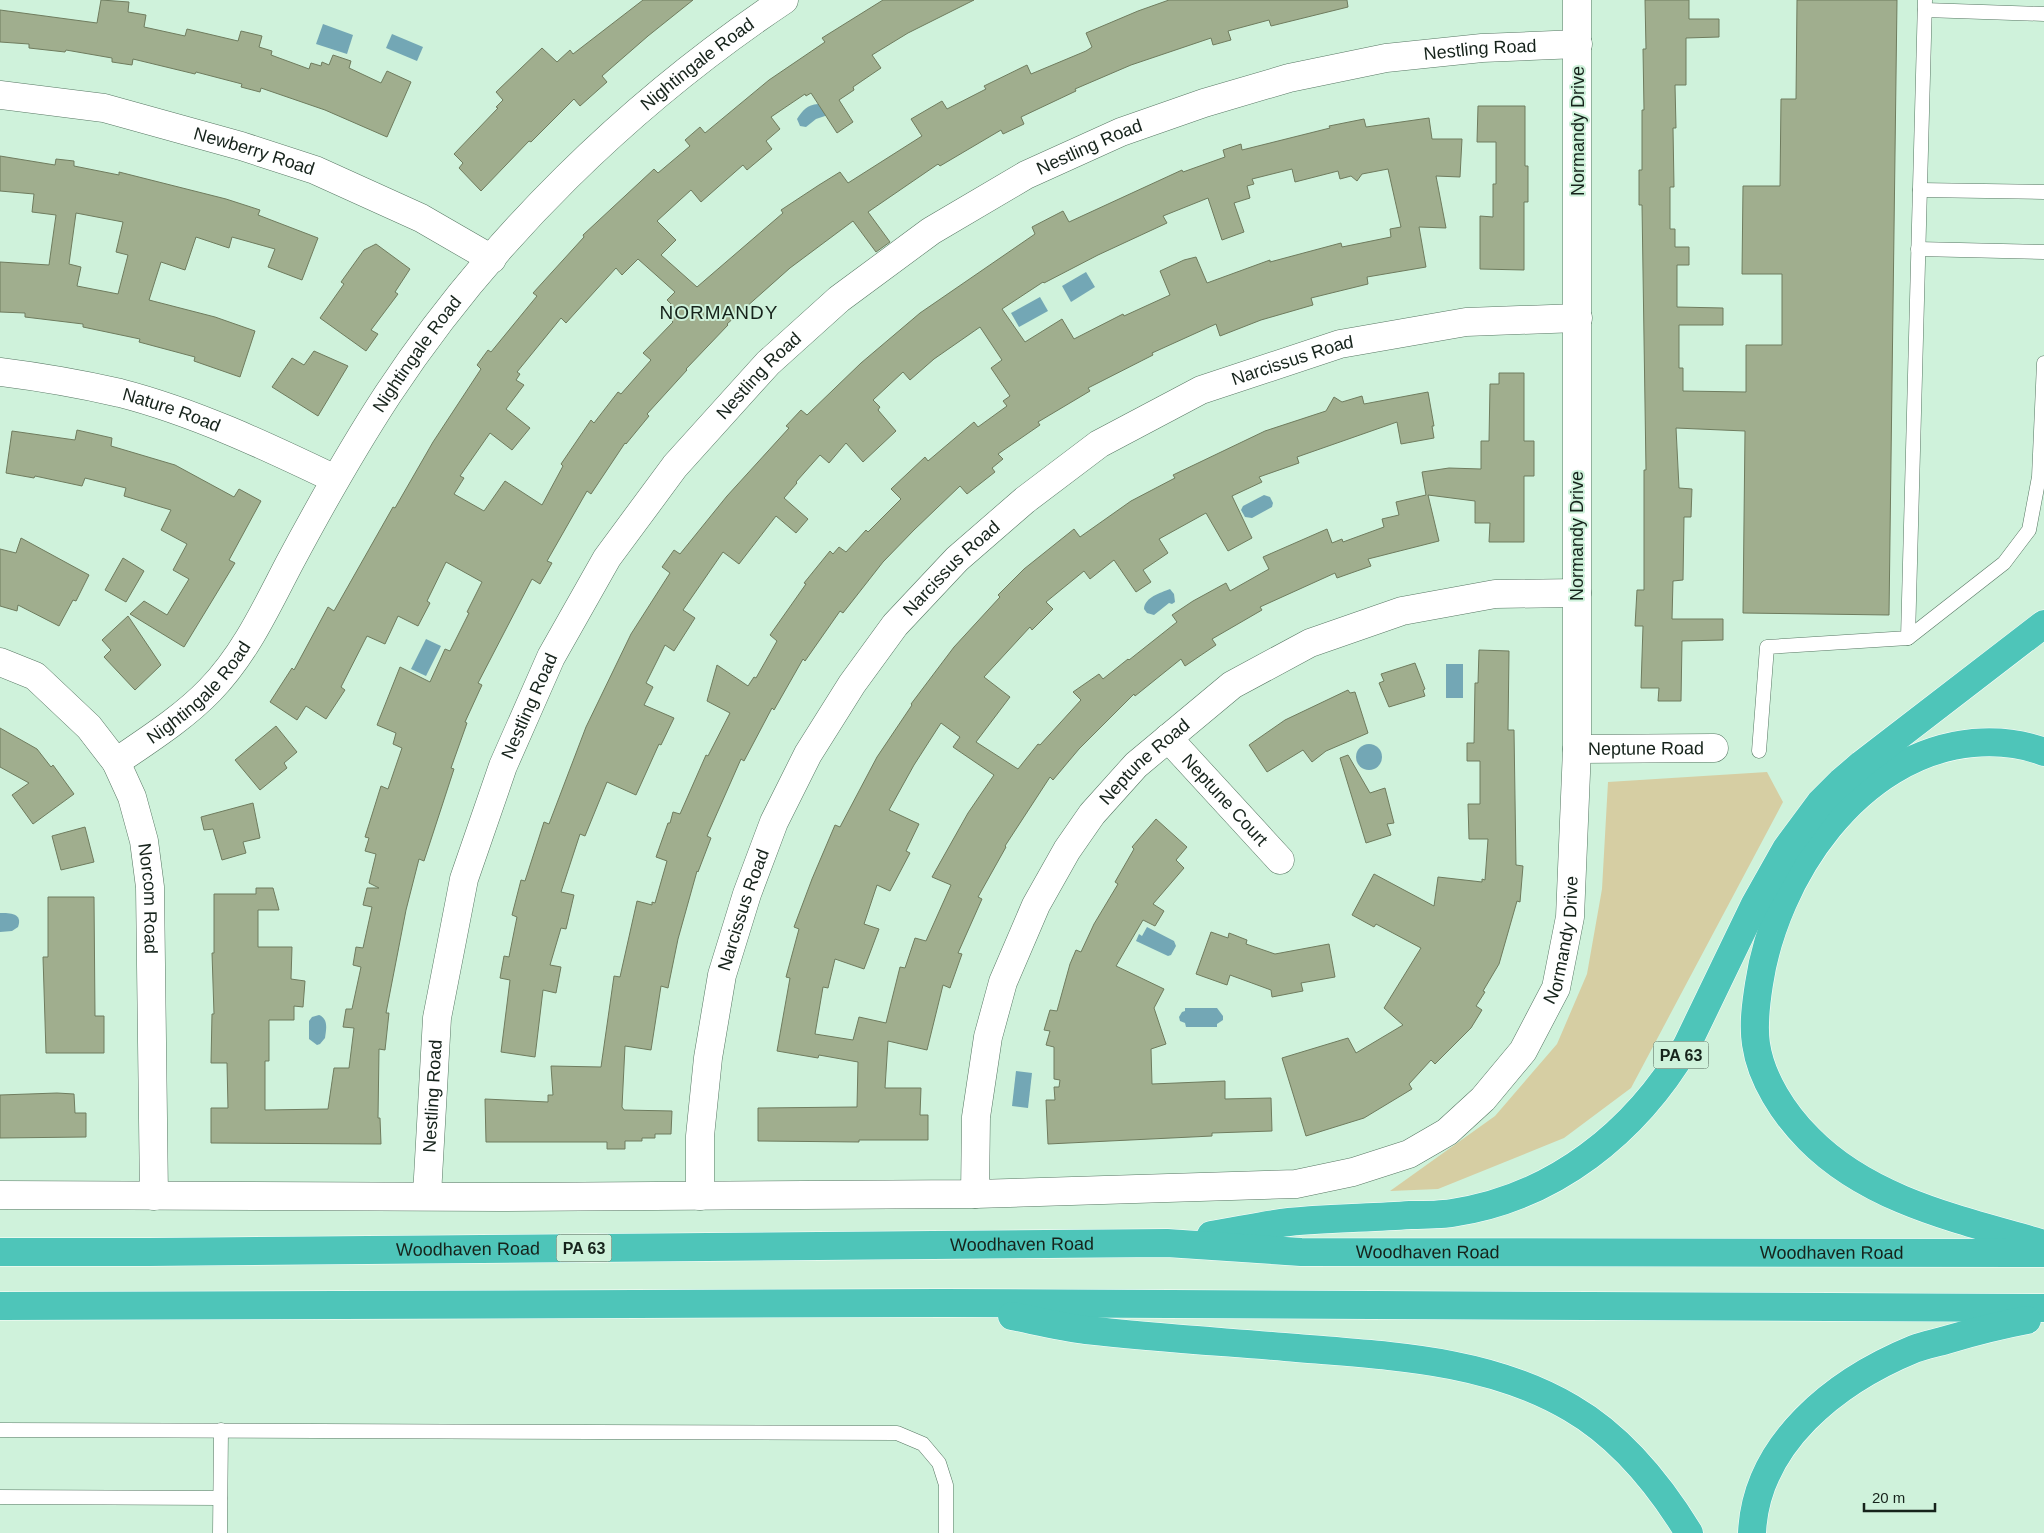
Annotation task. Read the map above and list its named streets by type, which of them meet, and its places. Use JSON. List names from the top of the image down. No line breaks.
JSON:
{"streets":{"highway":["PA 63","Woodhaven Road"],"street":["Nestling Road","Nightingale Road","Normandy Drive","Newberry Road","Narcissus Road","Nature Road","Neptune Road","Neptune Court","Norcom Road"]},"crossings":[["Nestling Road","Normandy Drive"],["Nightingale Road","Newberry Road"],["Nightingale Road","Nature Road"],["Nightingale Road","Norcom Road"],["Normandy Drive","Narcissus Road"],["Normandy Drive","Neptune Road"],["Neptune Road","Neptune Court"],["PA 63","Woodhaven Road"]],"districts":["NORMANDY"],"scale_bar":"20 m"}
